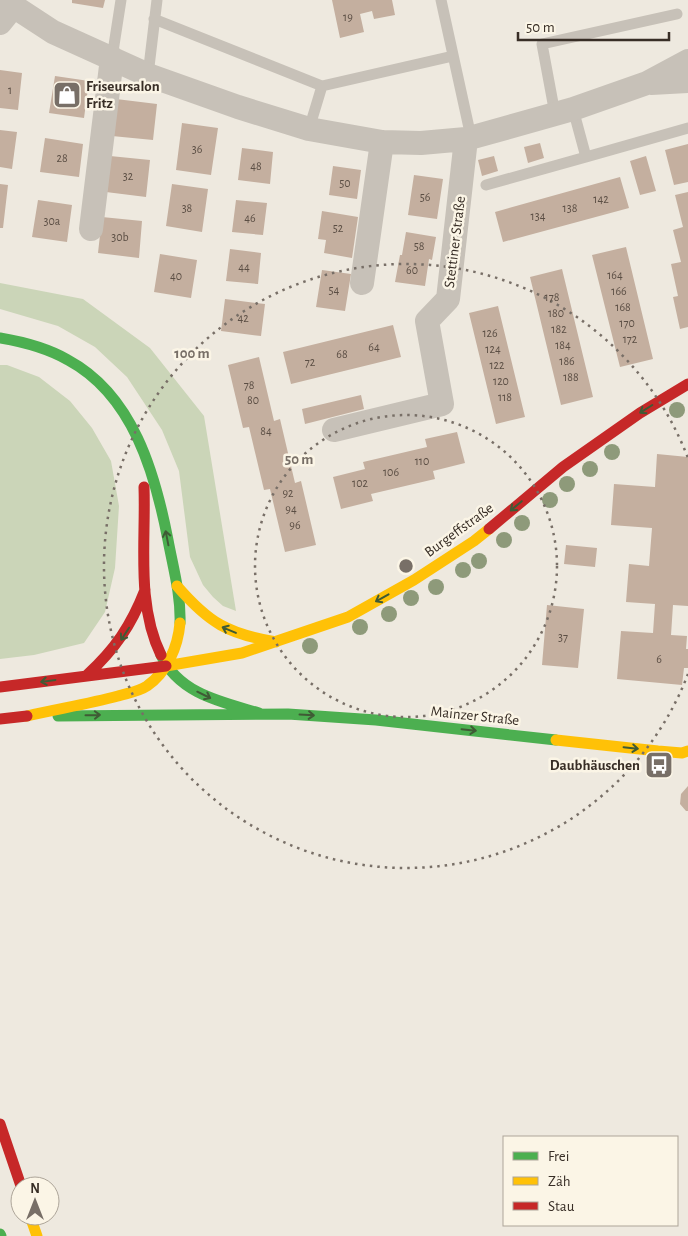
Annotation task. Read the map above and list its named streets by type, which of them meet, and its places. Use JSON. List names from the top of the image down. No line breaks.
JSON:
{"streets":{"main road":["Burgeffstraße","Mainzer Straße"],"street":["Stettiner Straße"]},"one_way":["Burgeffstraße","Mainzer Straße"],"places":{"shop":["Friseursalon Fritz"],"bus stop":["Daubhäuschen"]},"house_numbers":["19","1","36","28","48","32","50","56","142","38","138","134","46","30a","52","30b","58","44","60","164","40","54","166","178","168","180","42","170","182","126","172","184","64","124","68","186","72","122","188","120","78","118","80","84","110","106","102","92","94","96","37","6"],"legend":["Frei","Zäh","Stau"],"scale_bar":"50 m","north":"top","rings":["100 m","50 m"]}
